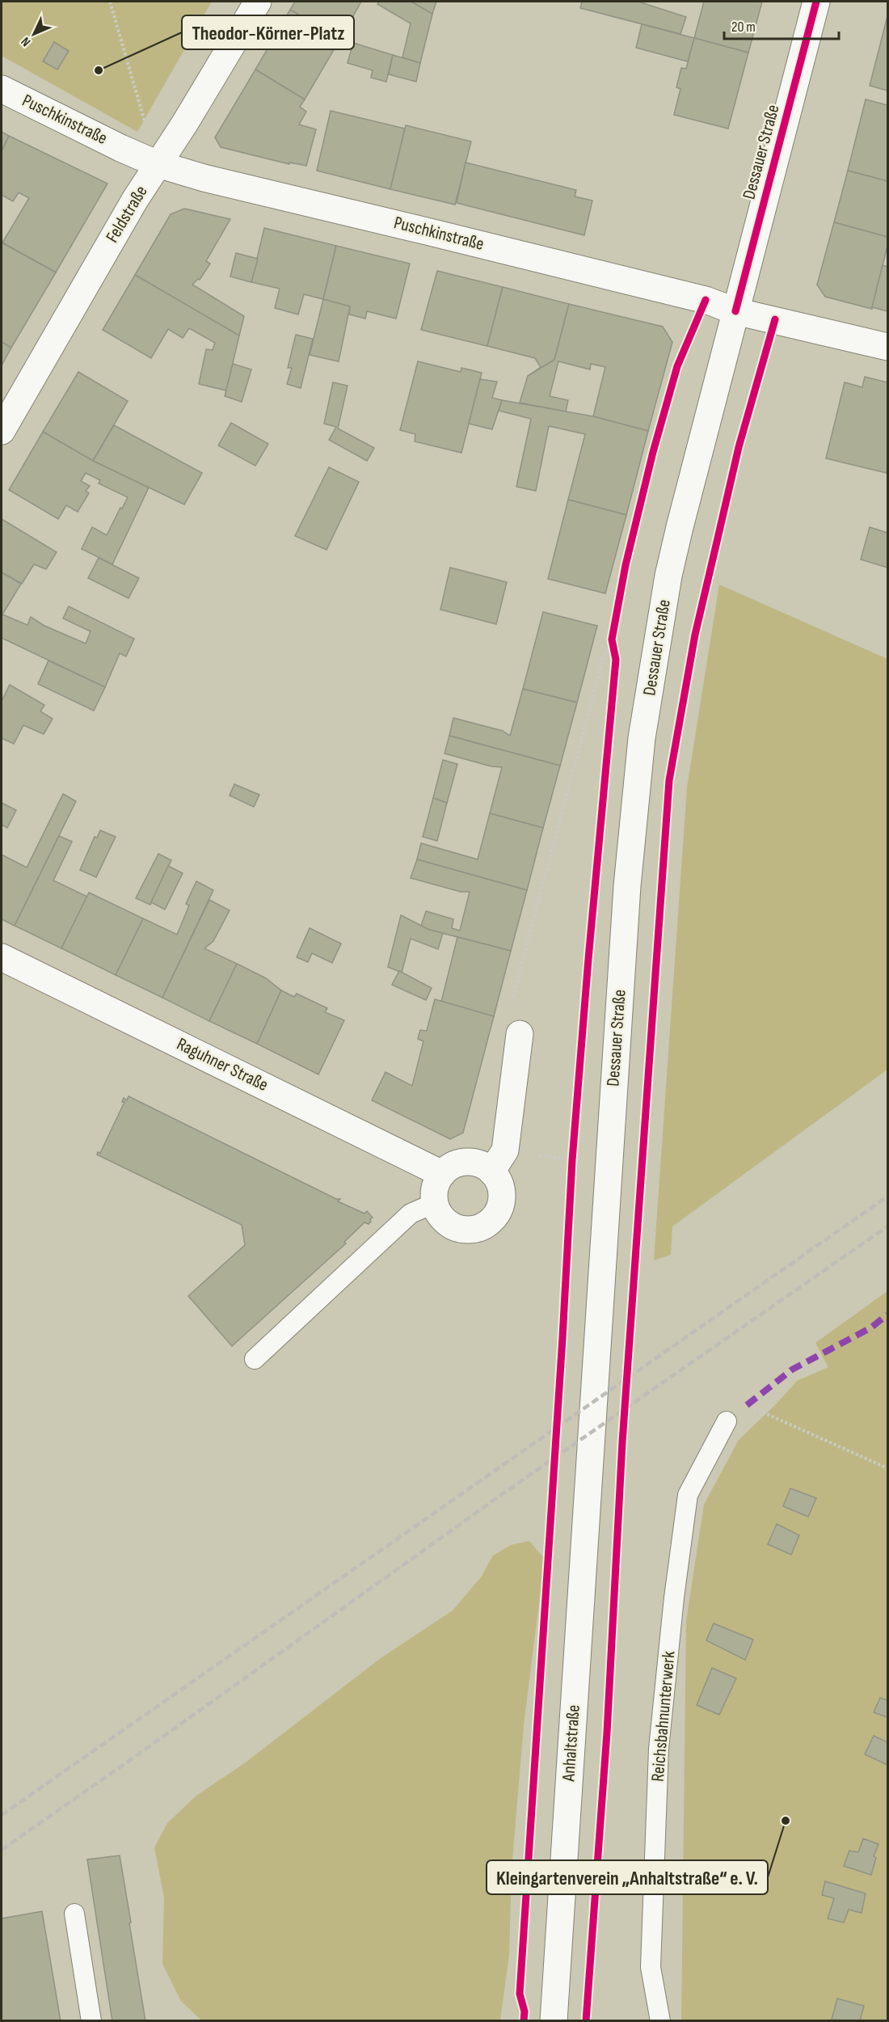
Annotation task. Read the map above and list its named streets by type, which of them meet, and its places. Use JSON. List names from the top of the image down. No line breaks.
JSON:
{"streets":{"street":["Puschkinstraße","Dessauer Straße","Feldstraße","Raguhner Straße","Anhaltstraße"],"lane":["Reichsbahnunterwerk"]},"crossings":[["Puschkinstraße","Dessauer Straße"],["Puschkinstraße","Feldstraße"],["Dessauer Straße","Anhaltstraße"]],"places":["Theodor-Körner-Platz","Kleingartenverein „Anhaltstraße“ e. V."],"scale_bar":"20 m","north":"bottom left"}
